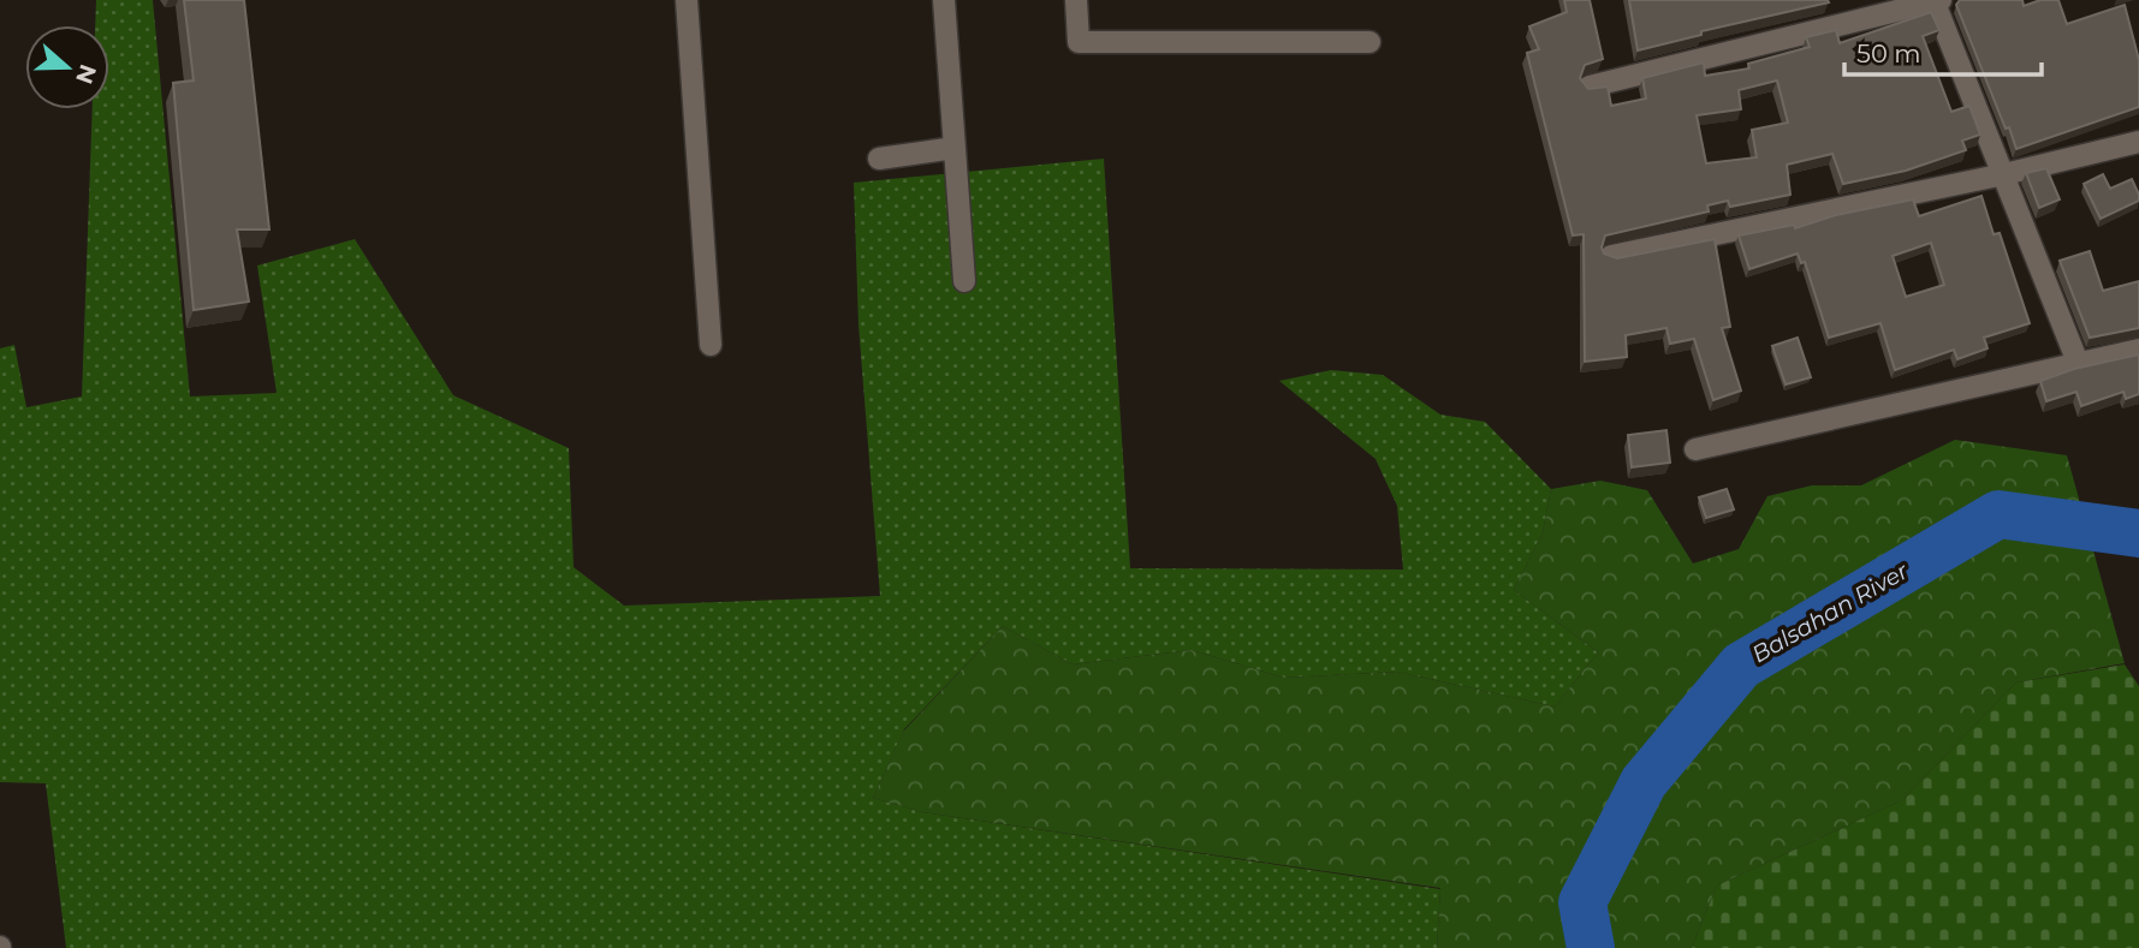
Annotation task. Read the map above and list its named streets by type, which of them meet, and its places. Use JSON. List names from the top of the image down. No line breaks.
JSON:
{"water":["Balsahan River"],"scale_bar":"50 m","north":"right"}
